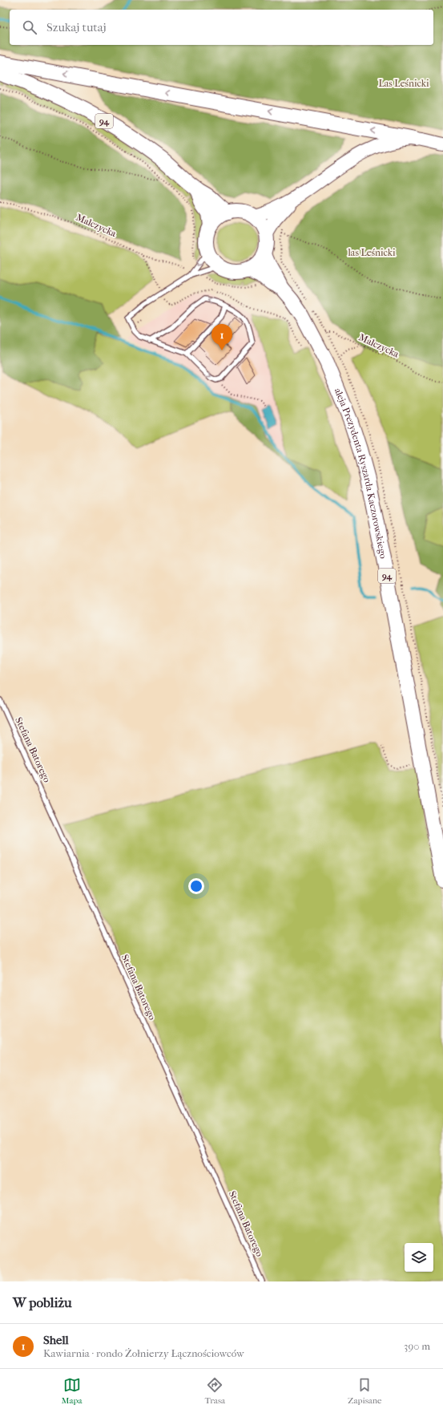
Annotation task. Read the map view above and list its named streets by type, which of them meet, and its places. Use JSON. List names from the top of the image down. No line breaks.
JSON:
{"streets":{"main road":["94","aleja Prezydenta Ryszarda Kaczorowskiego"],"lane":["Stefana Batorego"],"path":["Malczycka"]},"crossings":[["94","aleja Prezydenta Ryszarda Kaczorowskiego"]],"parks":["Las Leśnicki","las Leśnicki"],"page":{"search":"Szukaj tutaj","pins":"1","heading":"W pobliżu","list":[{"mark":"1","name":"Shell","note":"Kawiarnia · rondo Żołnierzy Łącznościowców","value":"390 m"}],"nav":["Mapa","Trasa","Zapisane"]}}
